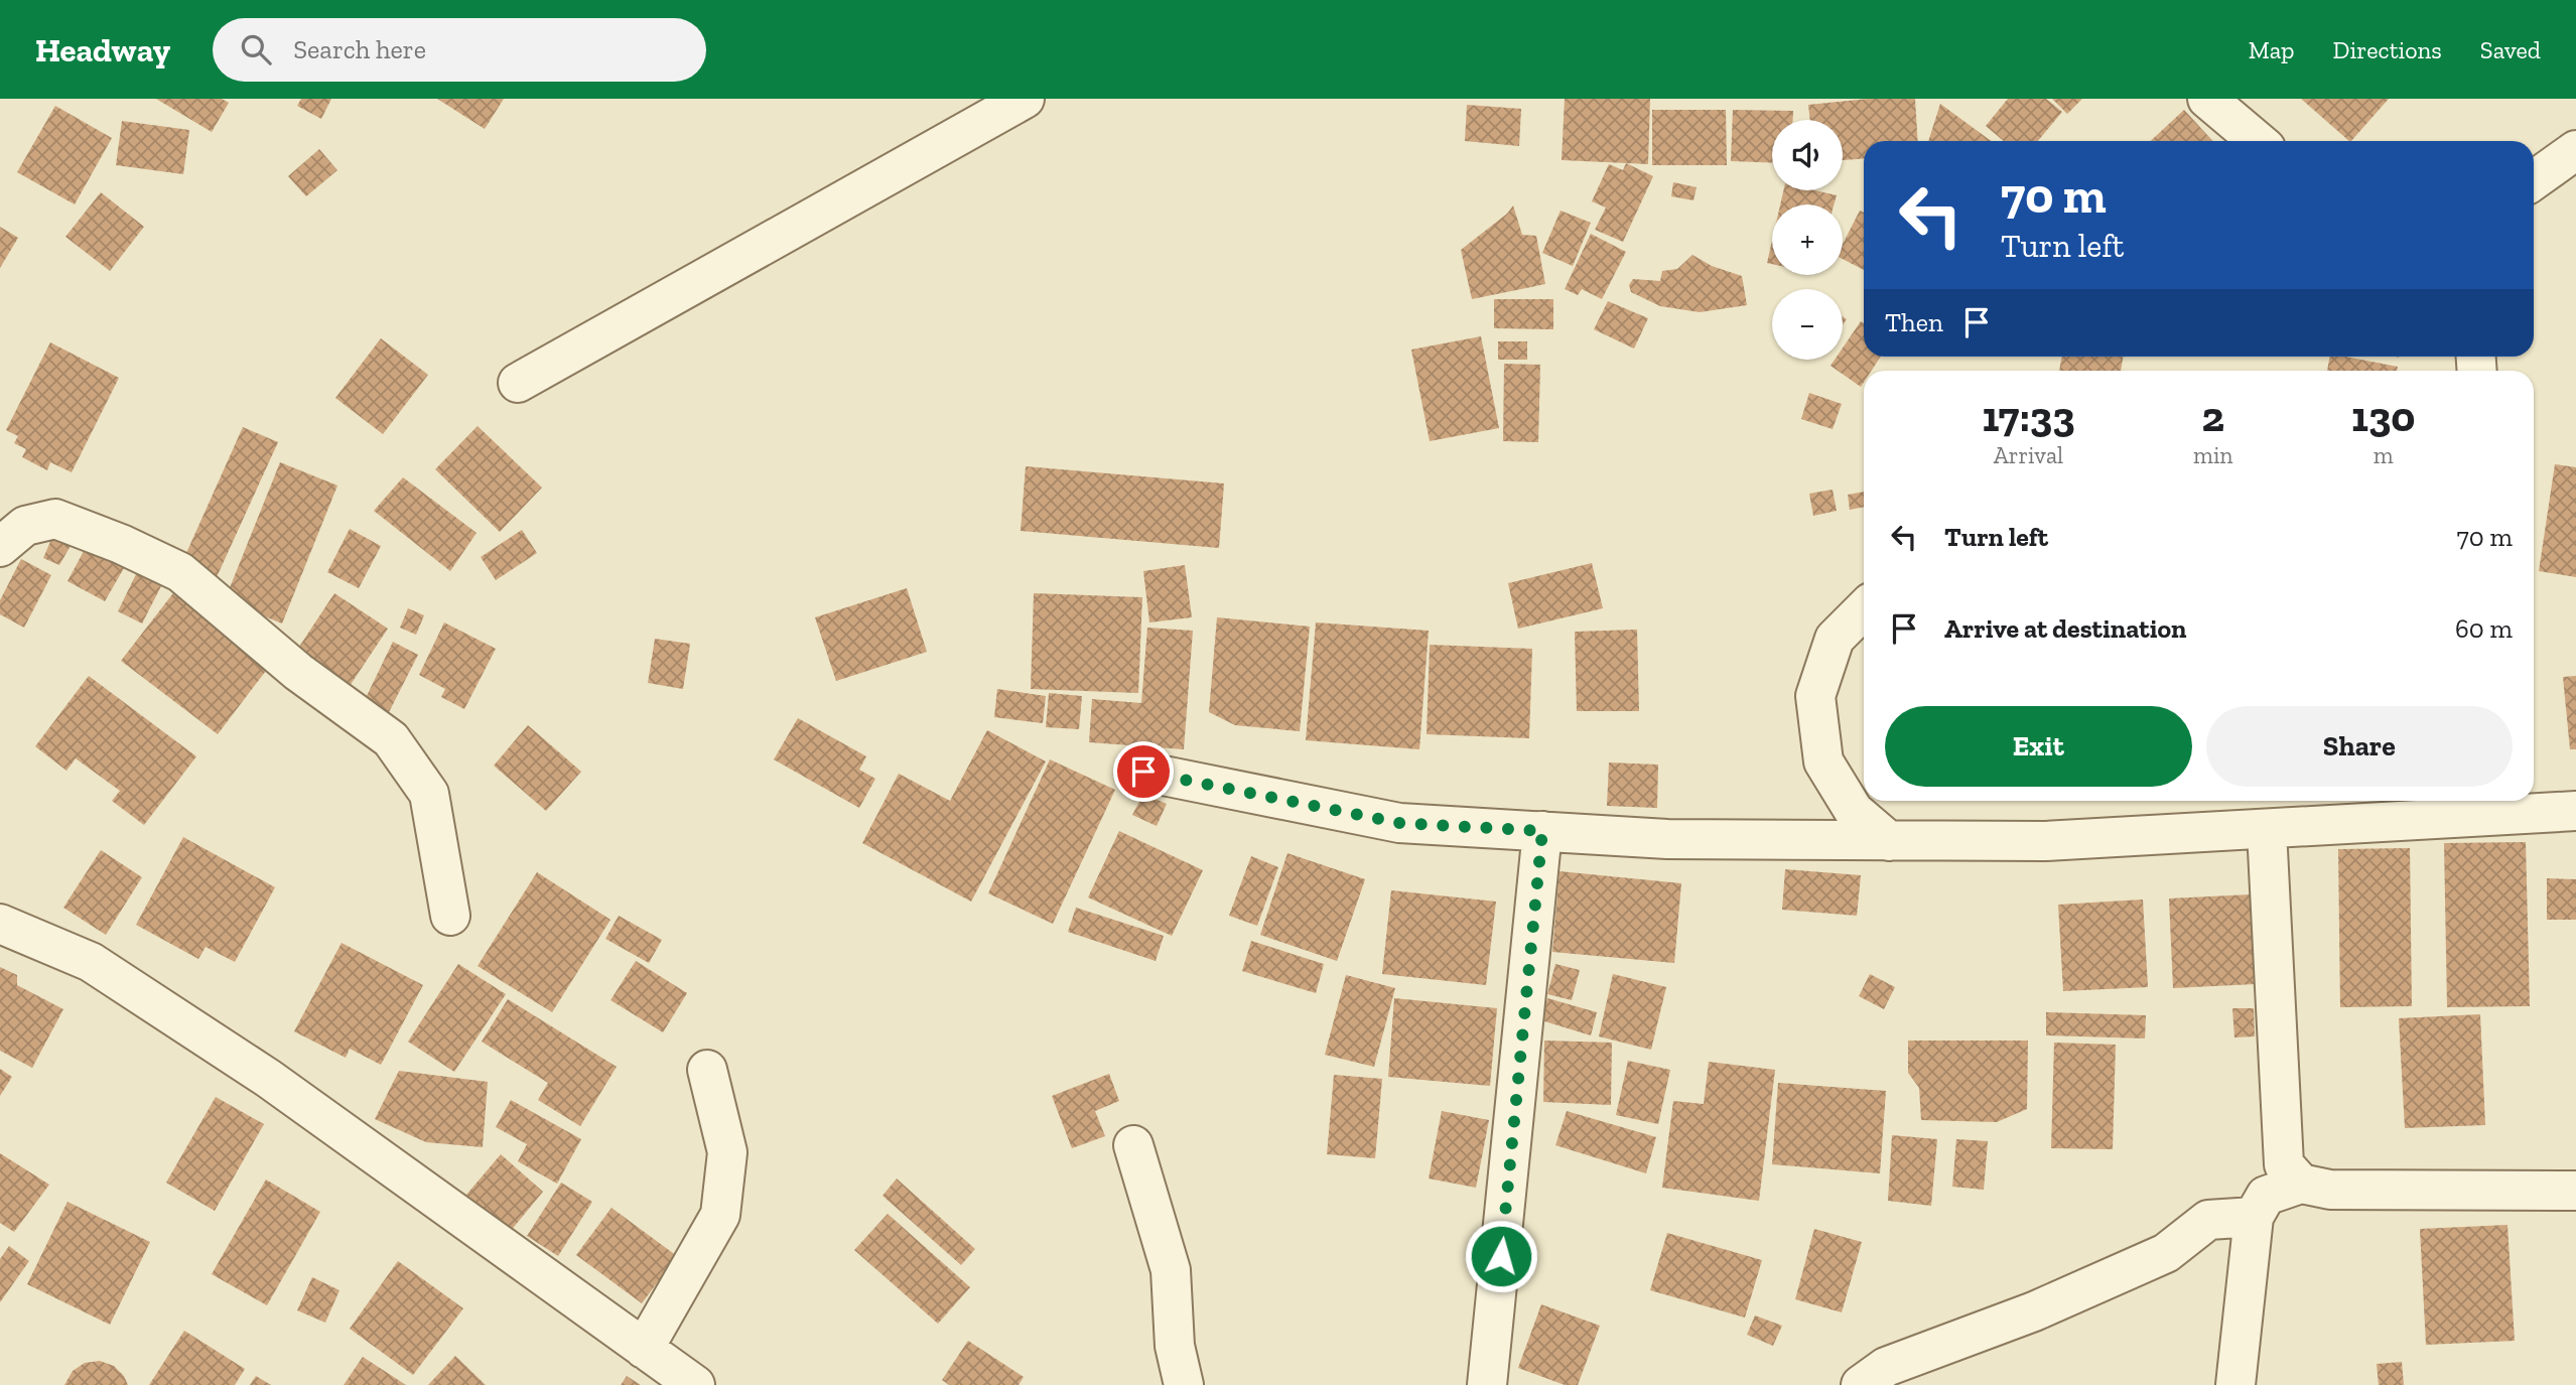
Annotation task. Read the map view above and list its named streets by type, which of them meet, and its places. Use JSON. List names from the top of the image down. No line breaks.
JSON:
{"page":{"header":"Headway","search":"Search here","nav":["Map","Directions","Saved"],"map_buttons":["+","−"],"turn":["70 m","Turn left"],"then":"Then","eta":["17:33","Arrival","2","min","130","m"],"list":[{"name":"Turn left","value":"70 m"},{"name":"Arrive at destination","value":"60 m"}],"buttons":["Exit","Share"]}}
